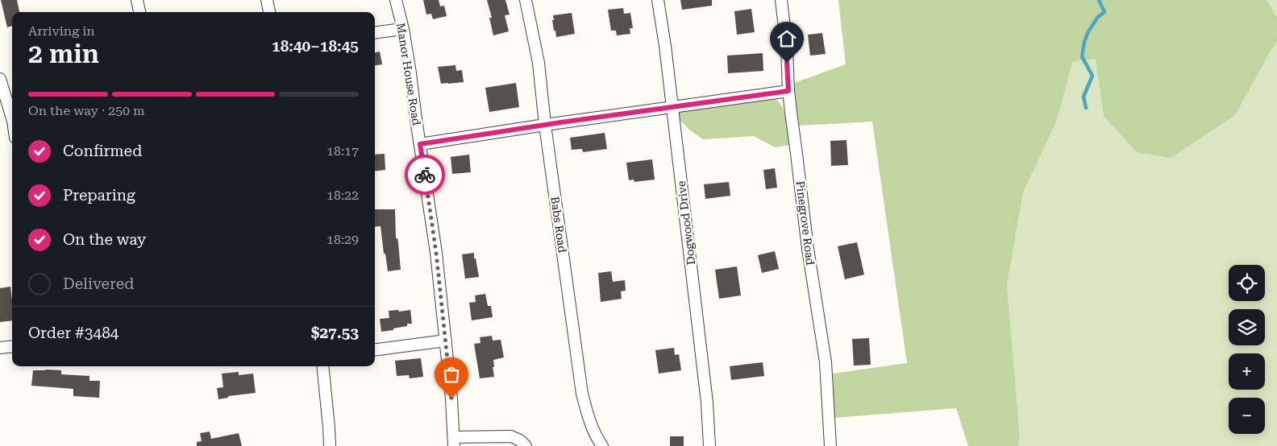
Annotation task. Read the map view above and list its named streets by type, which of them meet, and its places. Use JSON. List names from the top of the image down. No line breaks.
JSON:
{"streets":{"street":["Manor House Road","Dogwood Drive","Pinegrove Road","Babs Road"]},"page":{"heading":["2 min","Arriving in","18:40–18:45"],"panel":["Order #3484","$27.53"],"bar":"On the way · 250 m","list":[["Confirmed","18:17"],["Preparing","18:22"],["On the way","18:29"],"Delivered"],"map_buttons":["+","−"]}}
